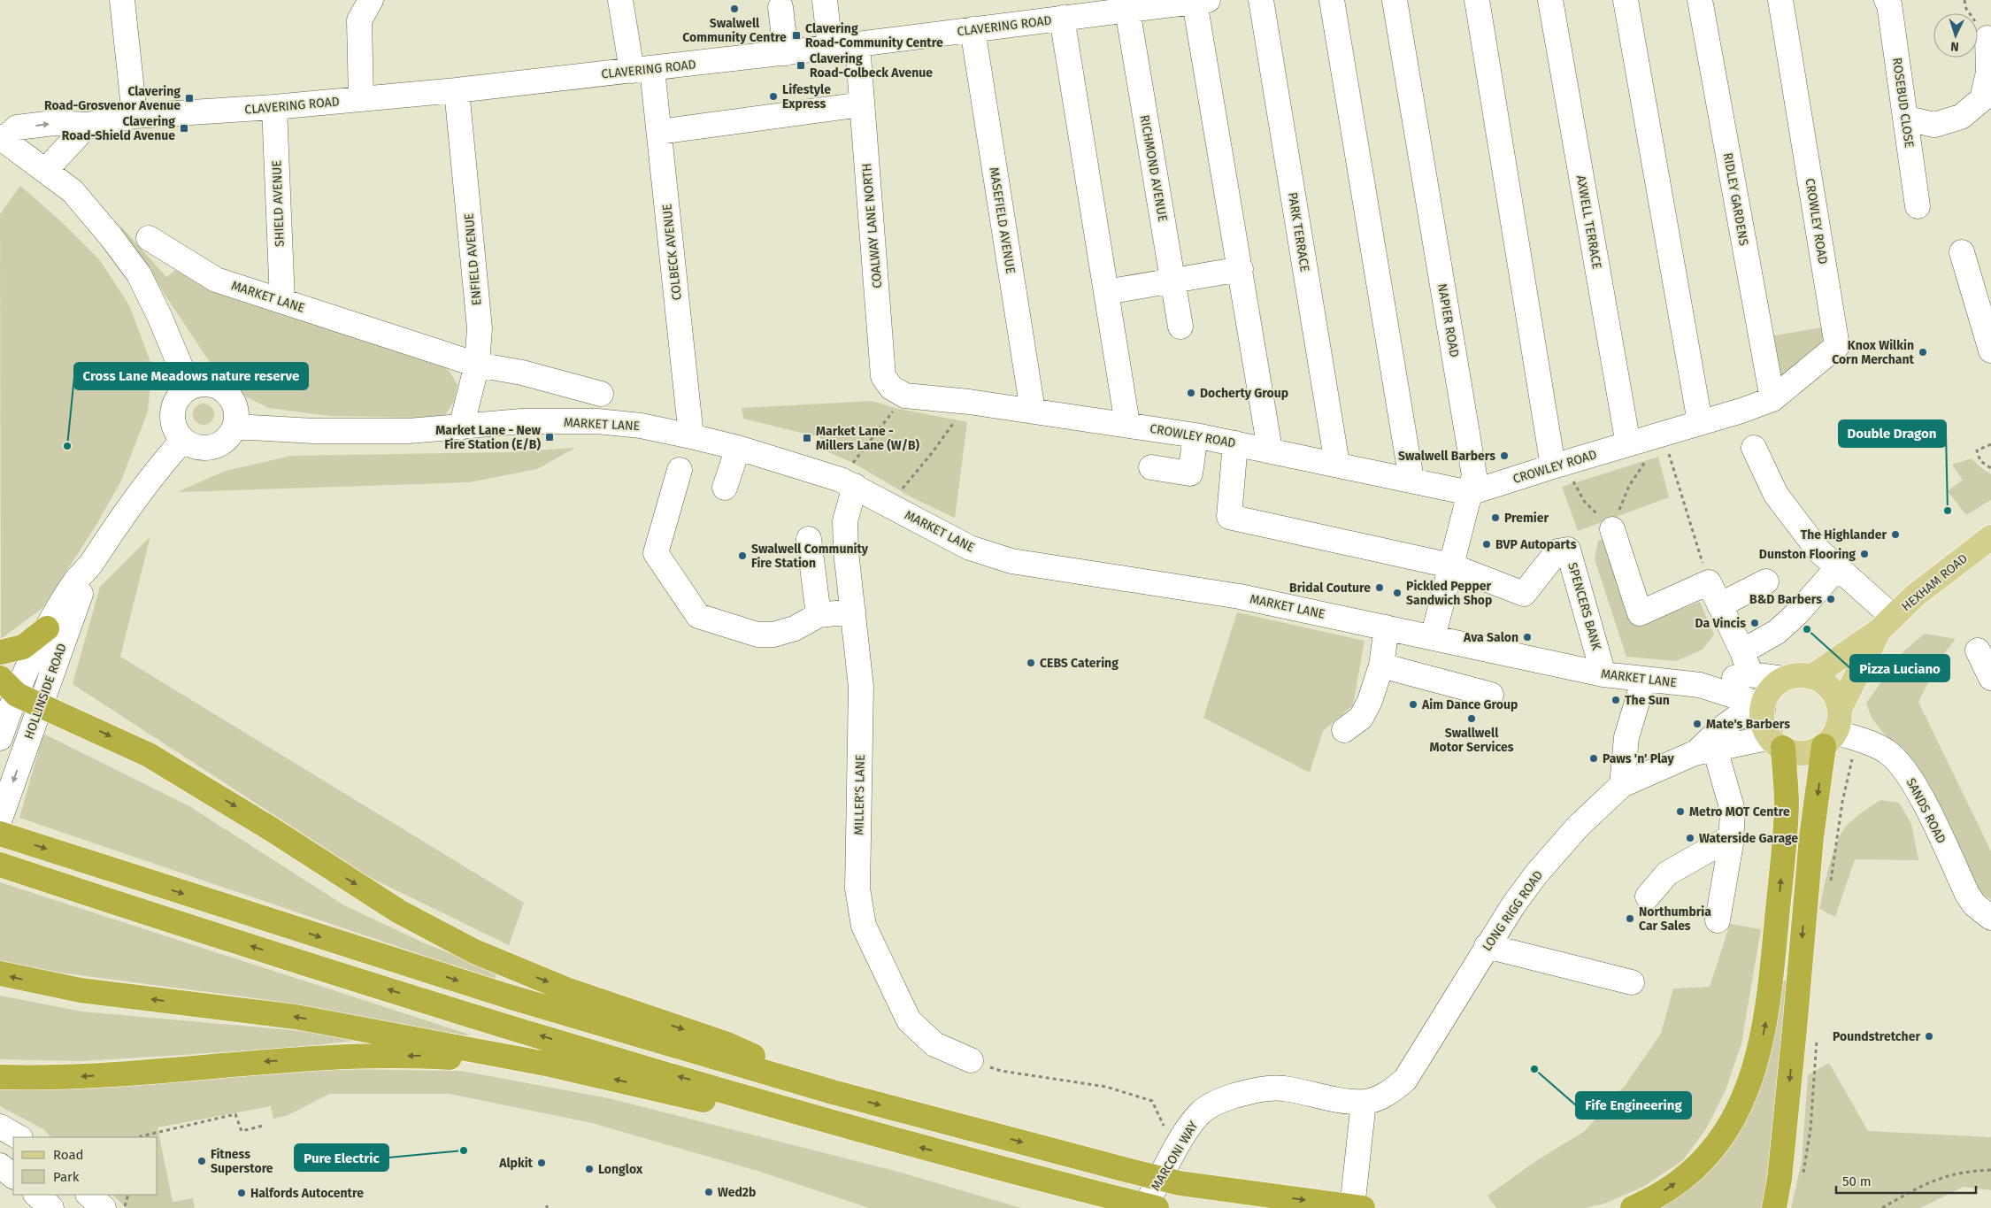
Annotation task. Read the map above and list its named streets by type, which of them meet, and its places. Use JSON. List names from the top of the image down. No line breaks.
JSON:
{"streets":{"main road":["HEXHAM ROAD"],"street":["CLAVERING ROAD","ROSEBUD CLOSE","RICHMOND AVENUE","RIDLEY GARDENS","SHIELD AVENUE","MASEFIELD AVENUE","CROWLEY ROAD","AXWELL TERRACE","COALWAY LANE NORTH","PARK TERRACE","COLBECK AVENUE","ENFIELD AVENUE","MARKET LANE","NAPIER ROAD","SPENCERS BANK","HOLLINSIDE ROAD","MILLER'S LANE","SANDS ROAD","LONG RIGG ROAD","MARCONI WAY"]},"crossings":[["CLAVERING ROAD","RICHMOND AVENUE"],["CLAVERING ROAD","SHIELD AVENUE"],["CLAVERING ROAD","MASEFIELD AVENUE"],["CLAVERING ROAD","COALWAY LANE NORTH"],["CLAVERING ROAD","COLBECK AVENUE"],["CLAVERING ROAD","ENFIELD AVENUE"],["RIDLEY GARDENS","CROWLEY ROAD"],["SHIELD AVENUE","MARKET LANE"],["MASEFIELD AVENUE","CROWLEY ROAD"],["CROWLEY ROAD","AXWELL TERRACE"],["CROWLEY ROAD","COALWAY LANE NORTH"],["CROWLEY ROAD","PARK TERRACE"],["CROWLEY ROAD","NAPIER ROAD"],["COLBECK AVENUE","MARKET LANE"],["ENFIELD AVENUE","MARKET LANE"],["MARKET LANE","NAPIER ROAD"],["MARKET LANE","HEXHAM ROAD"],["MARKET LANE","SPENCERS BANK"],["MARKET LANE","HOLLINSIDE ROAD"],["MARKET LANE","MILLER'S LANE"],["MARKET LANE","SANDS ROAD"],["NAPIER ROAD","SPENCERS BANK"],["HEXHAM ROAD","SANDS ROAD"],["LONG RIGG ROAD","MARCONI WAY"]],"places":{"other":["Swalwell Community Centre","Lifestyle Express","Knox Wilkin Corn Merchant","Docherty Group","Cross Lane Meadows nature reserve","Swalwell Barbers","Double Dragon","Premier","The Highlander","BVP Autoparts","Dunston Flooring","Swalwell Community Fire Station","Bridal Couture","Pickled Pepper Sandwich Shop","B&D Barbers","Da Vincis","Pizza Luciano","Ava Salon","CEBS Catering","The Sun","Aim Dance Group","Swallwell Motor Services","Mate's Barbers","Paws 'n' Play","Metro MOT Centre","Waterside Garage","Northumbria Car Sales","Poundstretcher","Fife Engineering","Pure Electric","Fitness Superstore","Alpkit","Longlox","Wed2b","Halfords Autocentre"],"transit":["Clavering Road-Community Centre","Clavering Road-Colbeck Avenue","Clavering Road-Grosvenor Avenue","Clavering Road-Shield Avenue","Market Lane - New Fire Station (E/B)","Market Lane - Millers Lane (W/B)"]},"legend":["Road","Park"],"scale_bar":"50 m","north":"bottom"}
